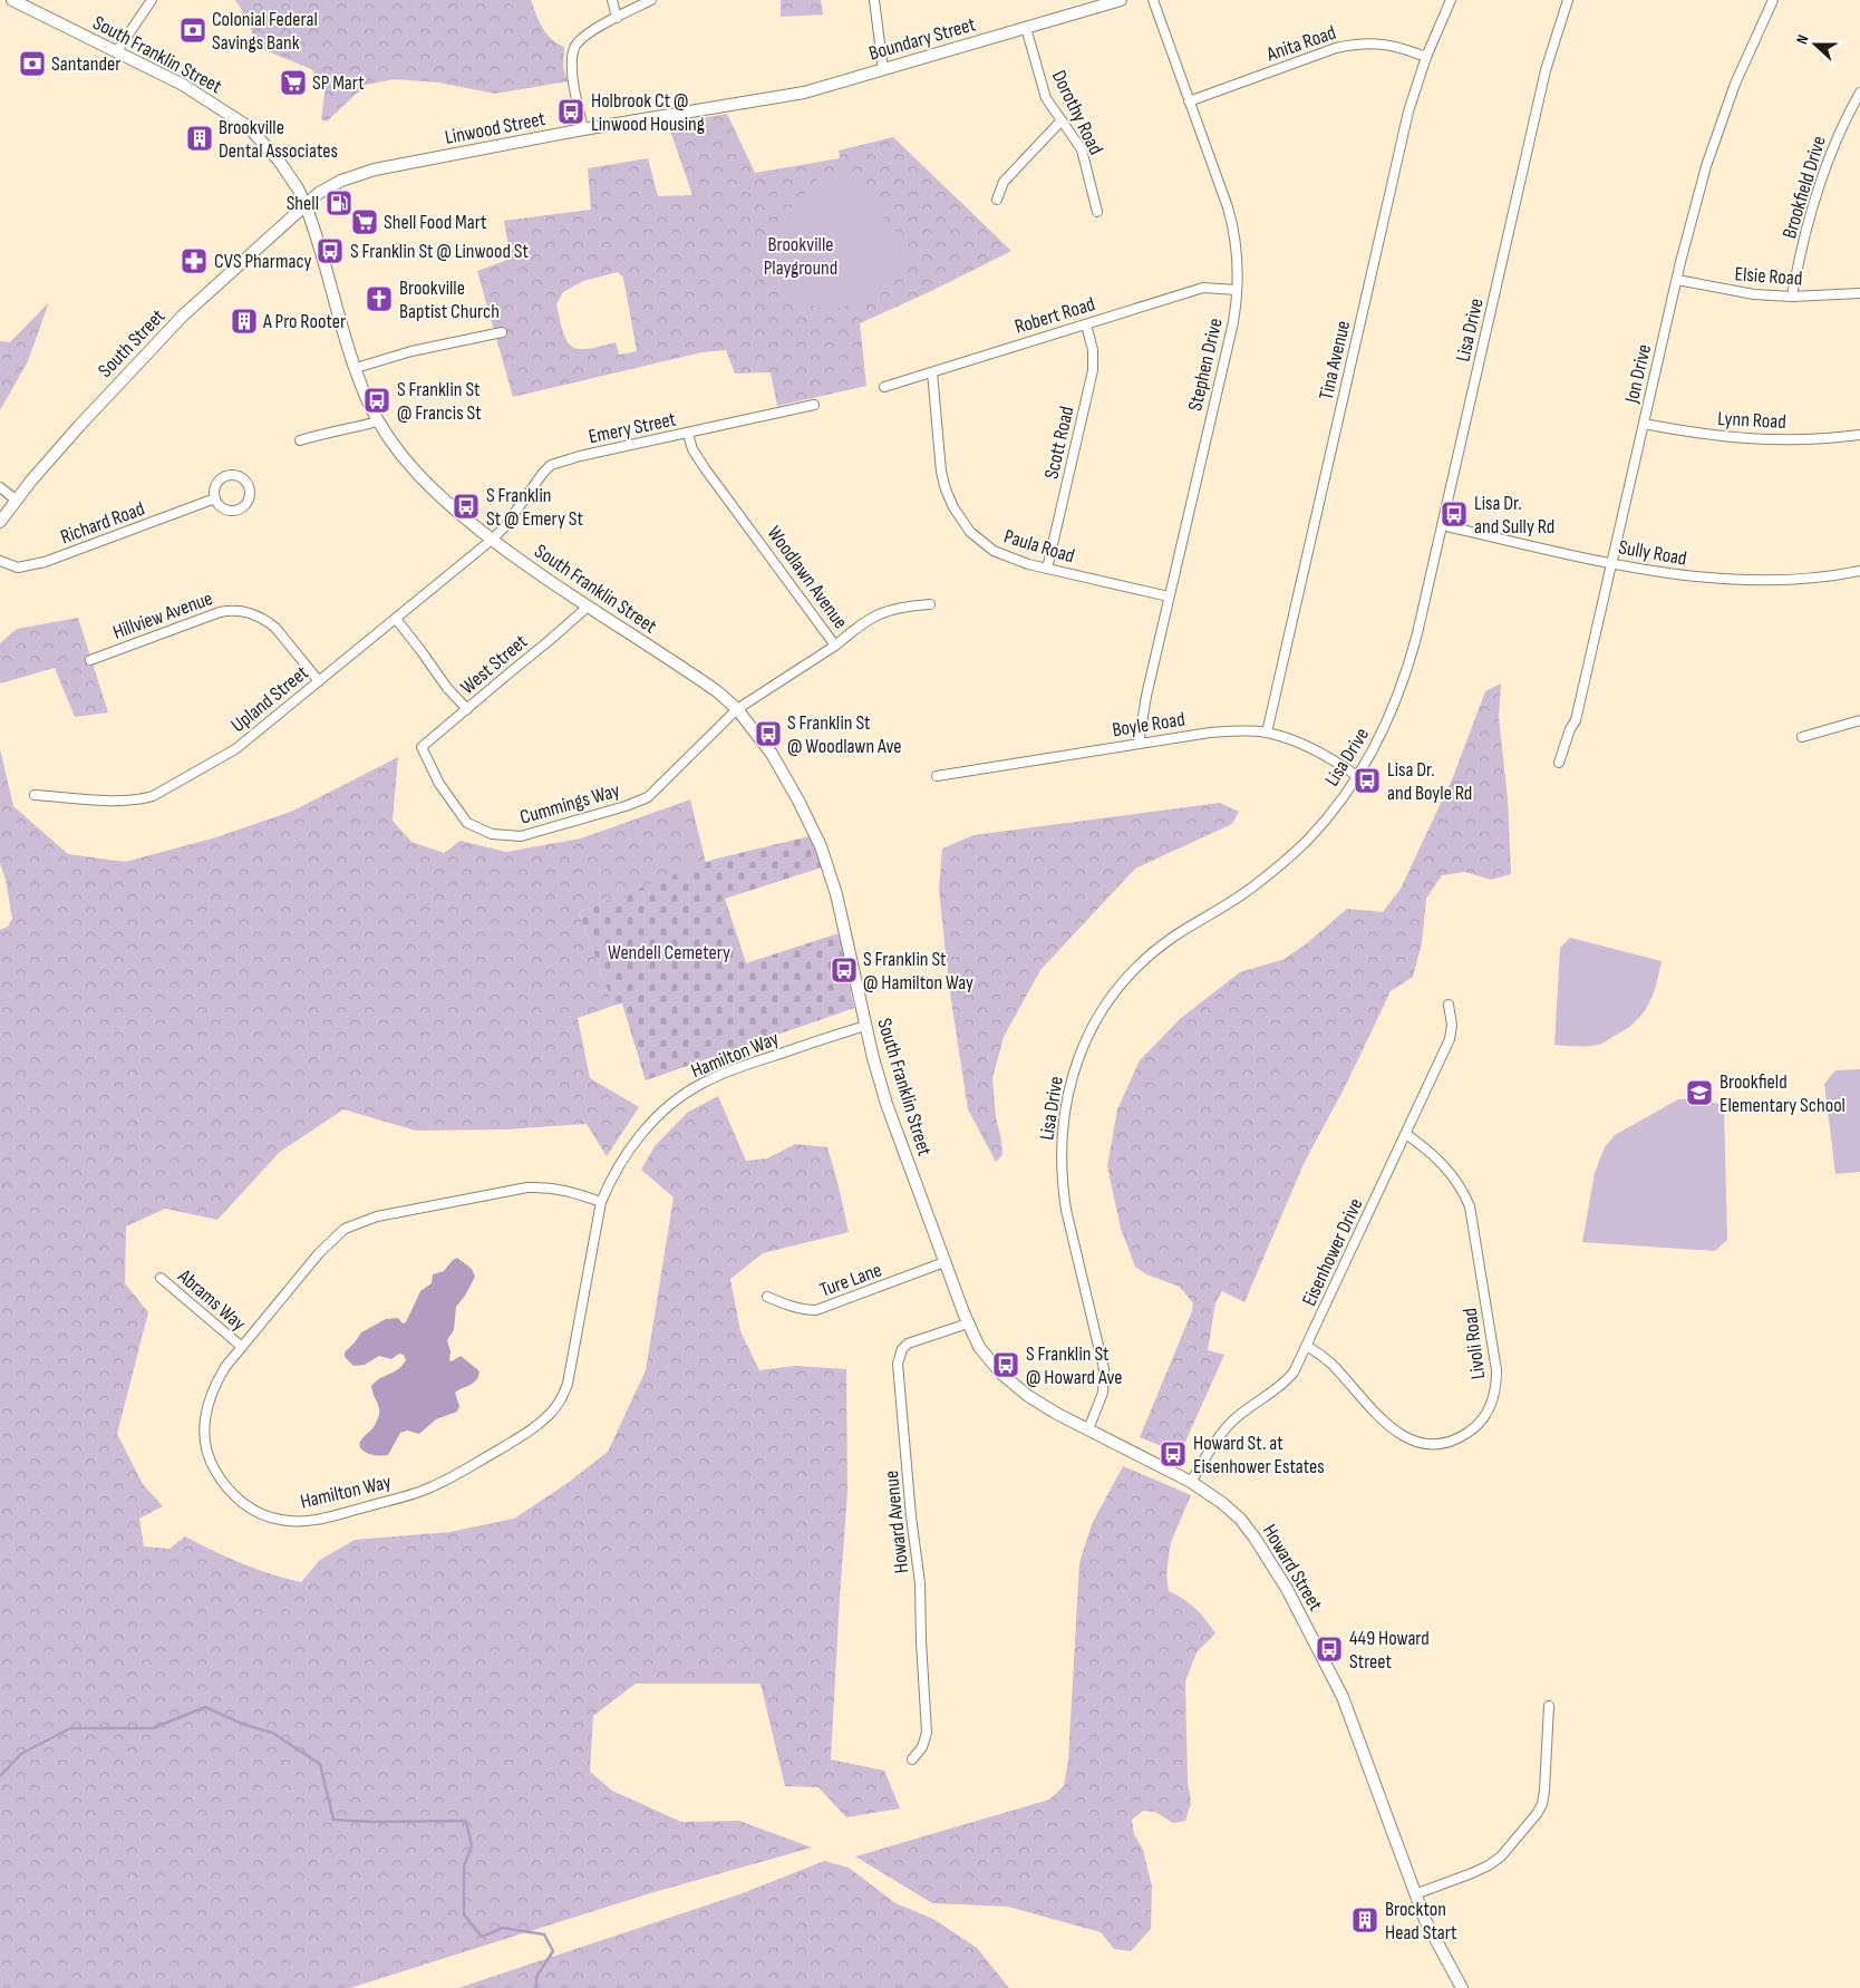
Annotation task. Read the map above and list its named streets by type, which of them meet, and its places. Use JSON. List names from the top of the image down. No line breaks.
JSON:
{"streets":{"main road":["Boundary Street","South Franklin Street","Linwood Street","South Street","Howard Street"],"street":["Anita Road","Dorothy Road","Brookfield Drive","Elsie Road","Robert Road","Lisa Drive","Tina Avenue","Stephen Drive","Jon Drive","Lynn Road","Emery Street","Scott Road","Richard Road","Paula Road","Sully Road","Woodlawn Avenue","Hillview Avenue","West Street","Upland Street","Boyle Road","Cummings Way","Hamilton Way","Eisenhower Drive","Ture Lane","Abrams Way","Livoli Road","Howard Avenue"]},"crossings":[["Boundary Street","Dorothy Road"],["Boundary Street","Linwood Street"],["Anita Road","Tina Avenue"],["Anita Road","Stephen Drive"],["South Franklin Street","Linwood Street"],["South Franklin Street","South Street"],["South Franklin Street","Emery Street"],["South Franklin Street","Woodlawn Avenue"],["South Franklin Street","West Street"],["South Franklin Street","Upland Street"],["South Franklin Street","Cummings Way"],["South Franklin Street","Hamilton Way"],["South Franklin Street","Ture Lane"],["South Franklin Street","Howard Avenue"],["South Franklin Street","Howard Street"],["Linwood Street","South Street"],["Brookfield Drive","Elsie Road"],["Elsie Road","Jon Drive"],["Robert Road","Stephen Drive"],["Robert Road","Scott Road"],["Robert Road","Paula Road"],["Lisa Drive","Sully Road"],["Lisa Drive","Boyle Road"],["Lisa Drive","Howard Street"],["Tina Avenue","Boyle Road"],["Stephen Drive","Paula Road"],["Stephen Drive","Boyle Road"],["Jon Drive","Lynn Road"],["Jon Drive","Sully Road"],["Emery Street","Woodlawn Avenue"],["Emery Street","Upland Street"],["Scott Road","Paula Road"],["Woodlawn Avenue","Cummings Way"],["Hillview Avenue","Upland Street"],["West Street","Cummings Way"],["Hamilton Way","Abrams Way"],["Eisenhower Drive","Livoli Road"],["Eisenhower Drive","Howard Street"]],"parks":["Brookville Playground","Wendell Cemetery"],"places":{"bank":["Colonial Federal Savings Bank","Santander"],"supermarket":["SP Mart","Shell Food Mart"],"bus stop":["Holbrook Ct @ Linwood Housing","S Franklin St @ Linwood St","S Franklin St @ Francis St","S Franklin St @ Emery St","Lisa Dr. and Sully Rd","S Franklin St @ Woodlawn Ave","Lisa Dr. and Boyle Rd","S Franklin St @ Hamilton Way","S Franklin St @ Howard Ave","Howard St. at Eisenhower Estates","449 Howard Street"],"building":["Brookville Dental Associates","A Pro Rooter","Brockton Head Start"],"fuel station":["Shell"],"pharmacy":["CVS Pharmacy"],"church":["Brookville Baptist Church"],"school or university":["Brookfield Elementary School"]},"north":"left"}
